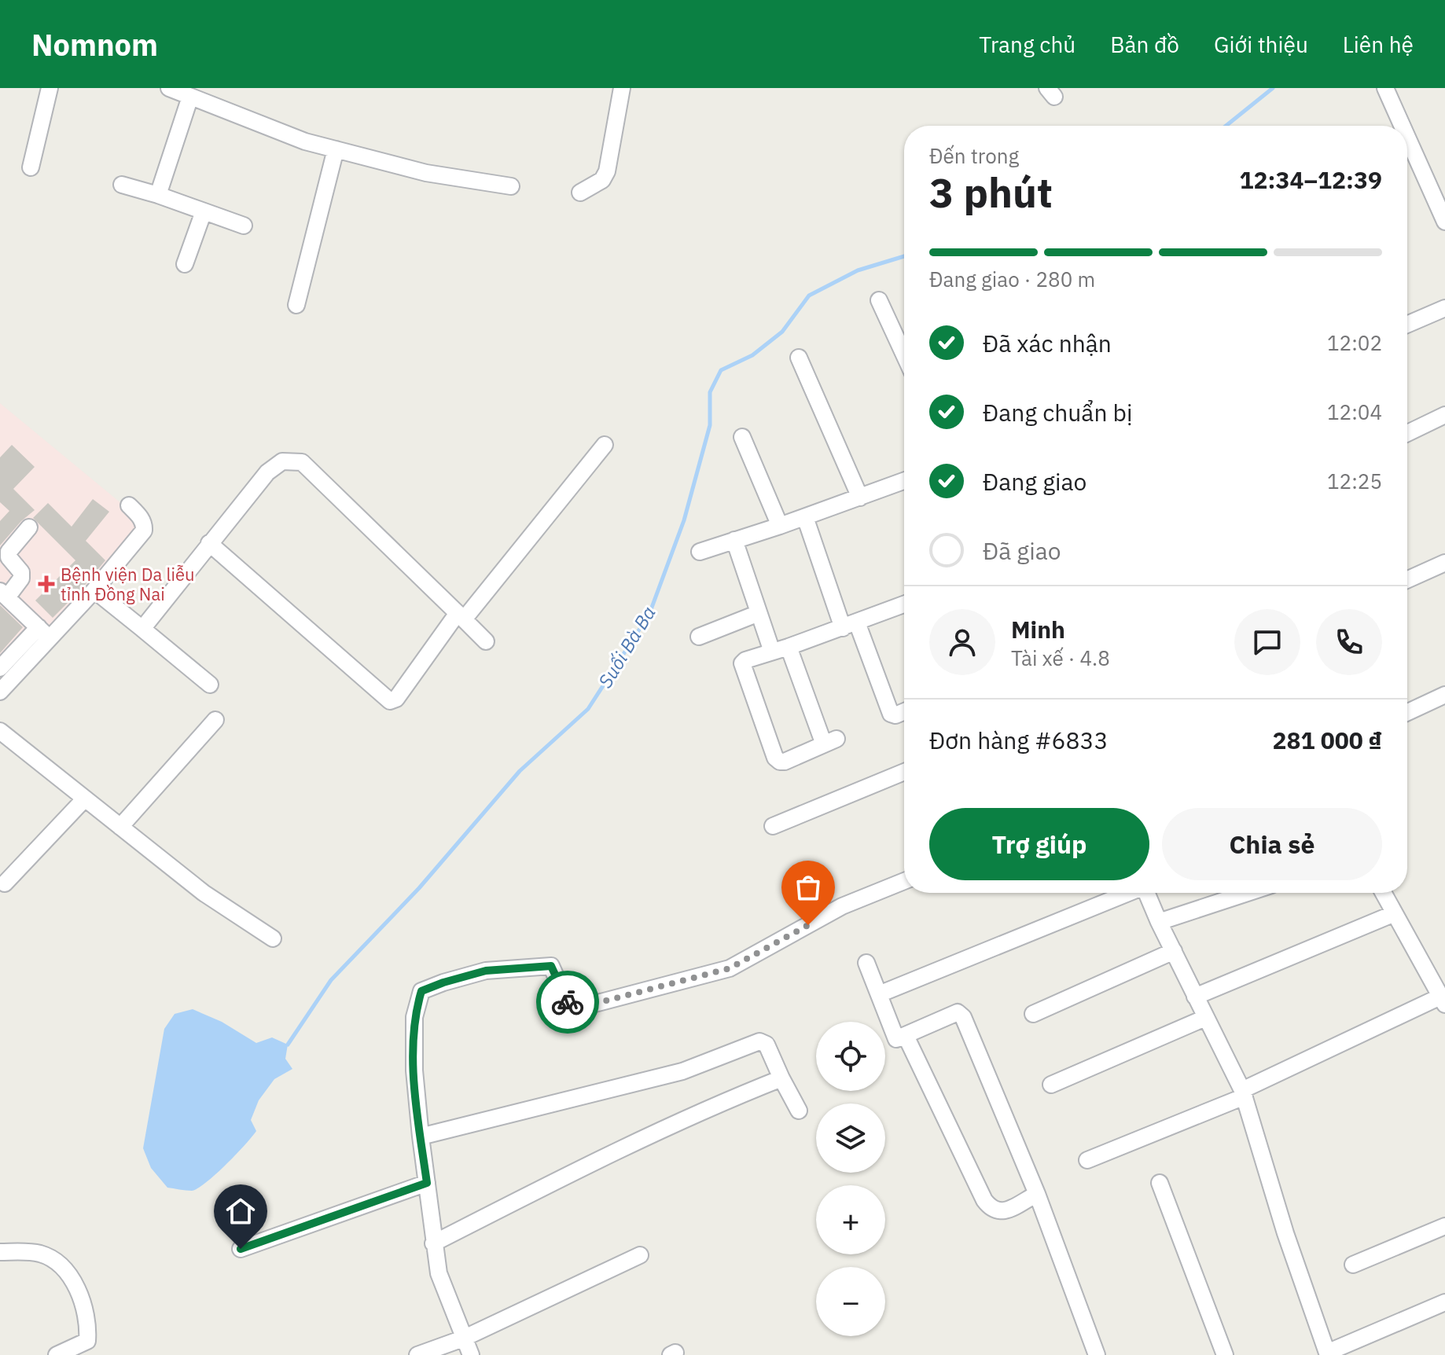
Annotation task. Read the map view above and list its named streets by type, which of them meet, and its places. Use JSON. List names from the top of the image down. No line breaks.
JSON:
{"water":["Suối Bà Ba"],"places":{"health":["Bệnh viện Da liễu tỉnh Đồng Nai"]},"page":{"header":"Nomnom","nav":["Trang chủ","Bản đồ","Giới thiệu","Liên hệ"],"heading":["3 phút","Đến trong","12:34–12:39"],"panel":["Minh","Tài xế · 4.8","Đơn hàng #6833","281 000 ₫"],"bar":"Đang giao · 280 m","list":[["Đã xác nhận","12:02"],["Đang chuẩn bị","12:04"],["Đang giao","12:25"],"Đã giao"],"buttons":["Trợ giúp","Chia sẻ"],"map_buttons":["+","−"]}}
